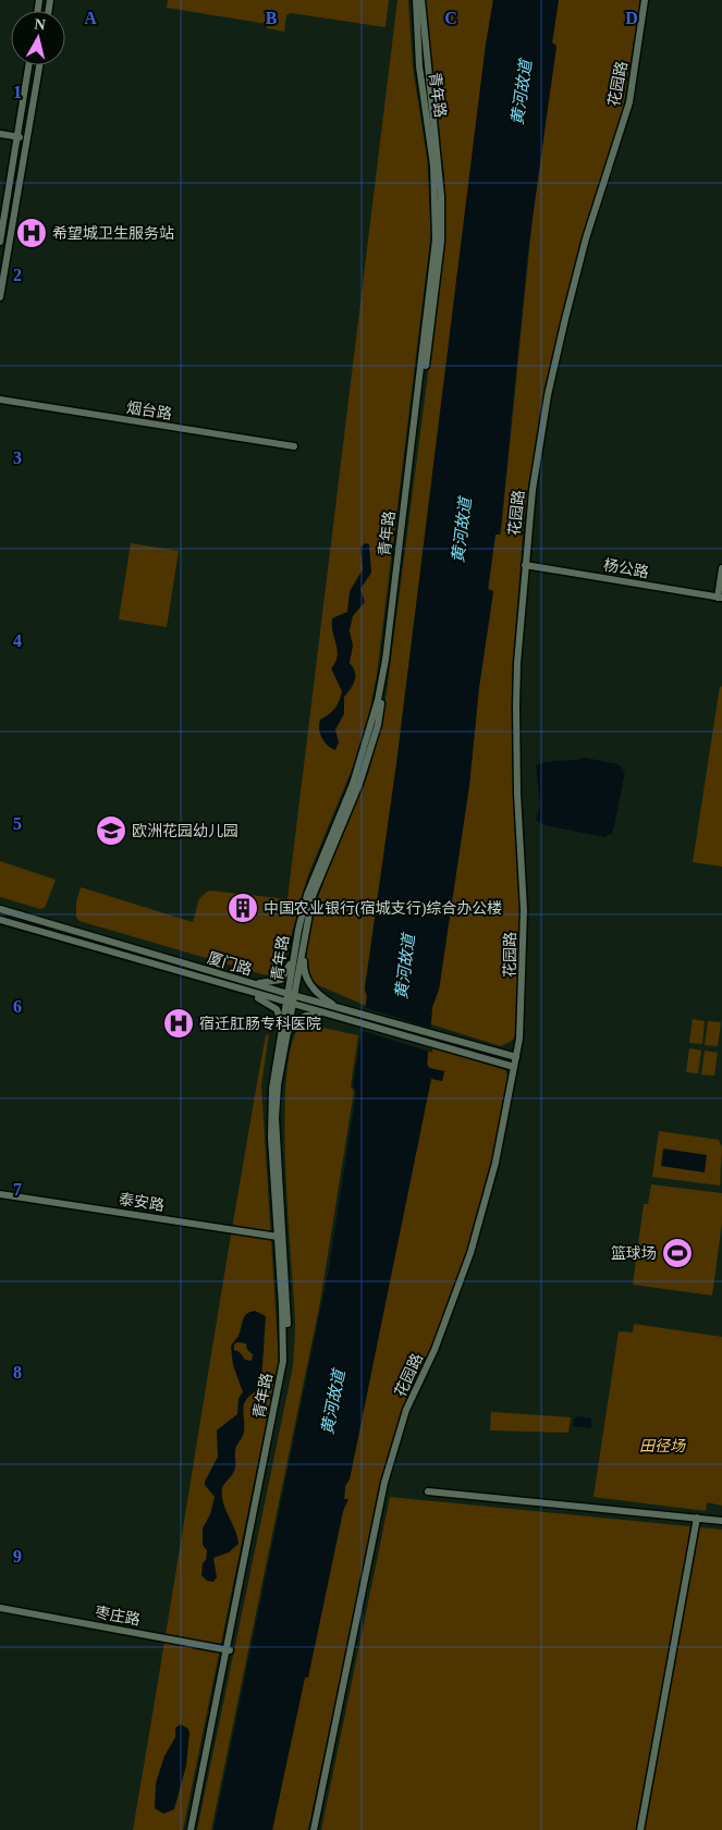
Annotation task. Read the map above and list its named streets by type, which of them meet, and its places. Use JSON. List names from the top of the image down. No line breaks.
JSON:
{"streets":{"street":["花园路","青年路","烟台路","杨公路","厦门路","泰安路","枣庄路"]},"crossings":[["花园路","杨公路"],["花园路","厦门路"],["青年路","厦门路"],["青年路","泰安路"],["青年路","枣庄路"]],"water":["黄河故道"],"parks":["田径场"],"places":{"hospital":["希望城卫生服务站","宿迁肛肠专科医院"],"school or university":["欧洲花园幼儿园"],"building":["中国农业银行(宿城支行)综合办公楼"],"sports":["篮球场"]},"north":"top","grid":{"columns":["A","B","C","D"],"rows":["1","2","3","4","5","6","7","8","9"]}}
